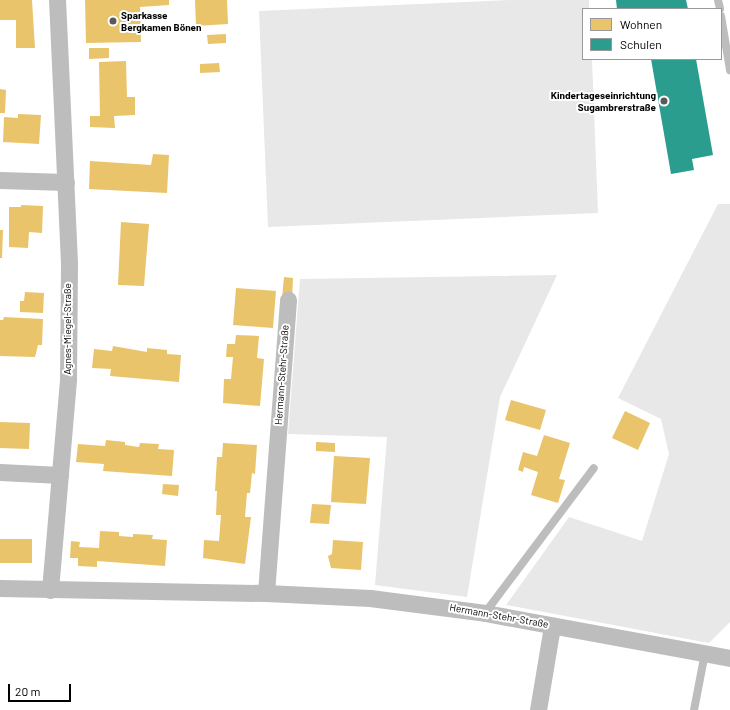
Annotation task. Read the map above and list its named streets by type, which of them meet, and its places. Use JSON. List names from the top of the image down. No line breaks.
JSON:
{"streets":{"street":["Agnes-Miegel-Straße","Hermann-Stehr-Straße"]},"crossings":[["Agnes-Miegel-Straße","Hermann-Stehr-Straße"]],"places":["Sparkasse Bergkamen Bönen","Kindertageseinrichtung Sugambrerstraße"],"legend":["Wohnen","Schulen"],"scale_bar":"20 m"}
